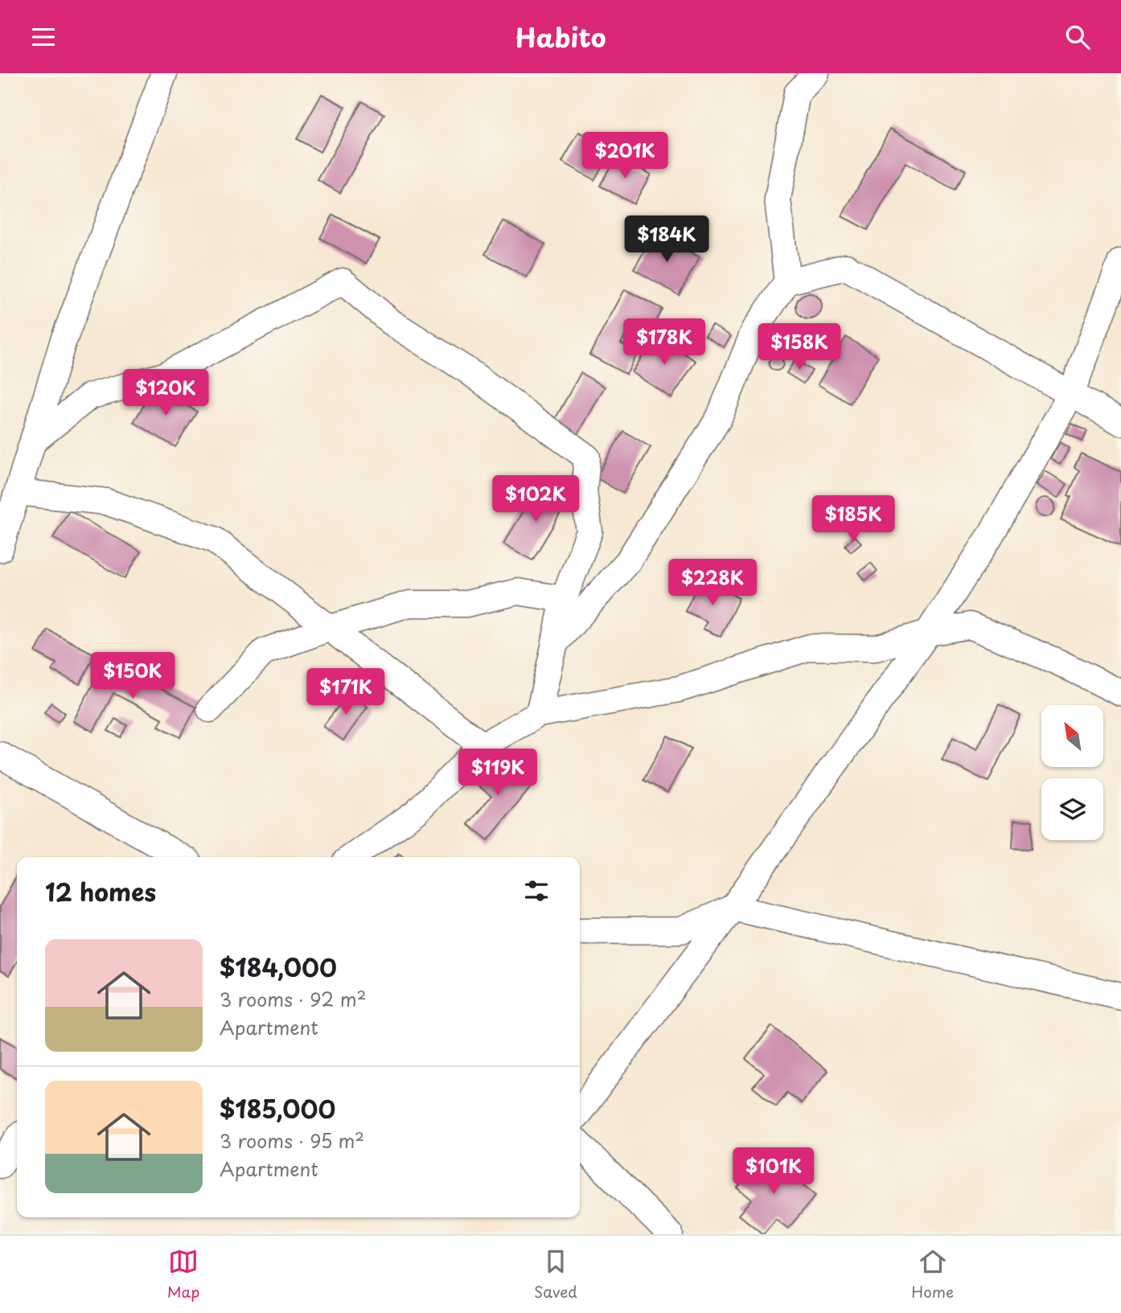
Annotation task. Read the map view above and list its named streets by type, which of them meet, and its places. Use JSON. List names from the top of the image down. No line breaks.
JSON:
{"north":"top left","page":{"header":"Habito","price":["$201K","$184K","$178K","$158K","$120K","$102K","$185K","$228K","$150K","$171K","$119K","$101K"],"heading":"12 homes","list":[{"name":"$184,000","note":"3 rooms · 92 m² · Apartment"},{"name":"$185,000","note":"3 rooms · 95 m² · Apartment"}],"tabs":["Map","Saved","Home"]}}
